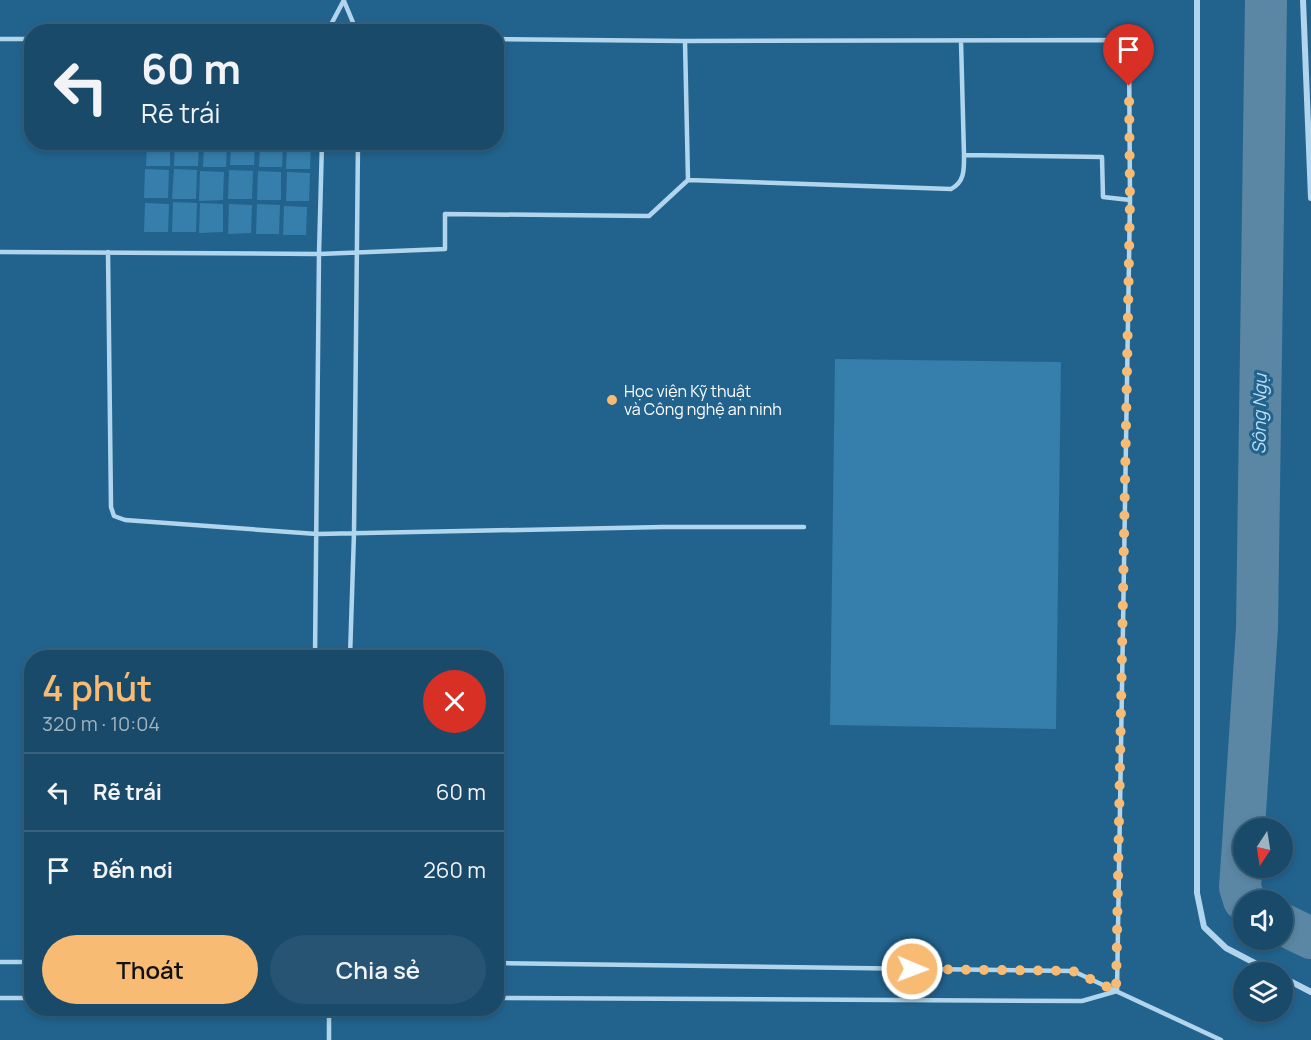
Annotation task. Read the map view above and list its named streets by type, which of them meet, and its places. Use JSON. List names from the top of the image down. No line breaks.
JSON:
{"water":["Sông Ngụ"],"places":["Học viện Kỹ thuật và Công nghệ an ninh"],"north":"bottom","page":{"turn":["60 m","Rẽ trái"],"heading":["4 phút","320 m · 10:04"],"list":[{"name":"Rẽ trái","value":"60 m"},{"name":"Đến nơi","value":"260 m"}],"buttons":["Thoát","Chia sẻ"]}}
